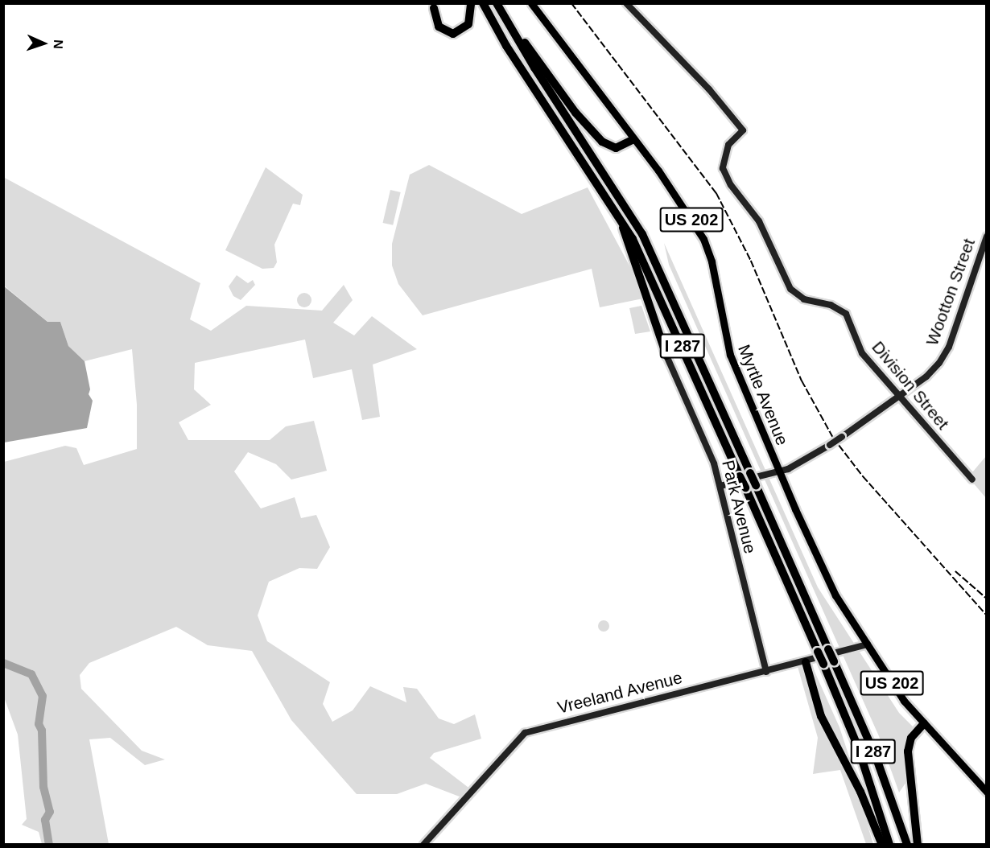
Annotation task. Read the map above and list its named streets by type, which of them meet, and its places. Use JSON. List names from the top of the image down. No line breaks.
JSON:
{"streets":{"highway":["I 287"],"main road":["US 202","Myrtle Avenue"],"street":["Wootton Street","Division Street","Park Avenue","Vreeland Avenue"]},"crossings":[["Wootton Street","Division Street"],["Wootton Street","Myrtle Avenue"],["Wootton Street","Park Avenue"],["Myrtle Avenue","Vreeland Avenue"],["Park Avenue","Vreeland Avenue"]],"north":"right"}
